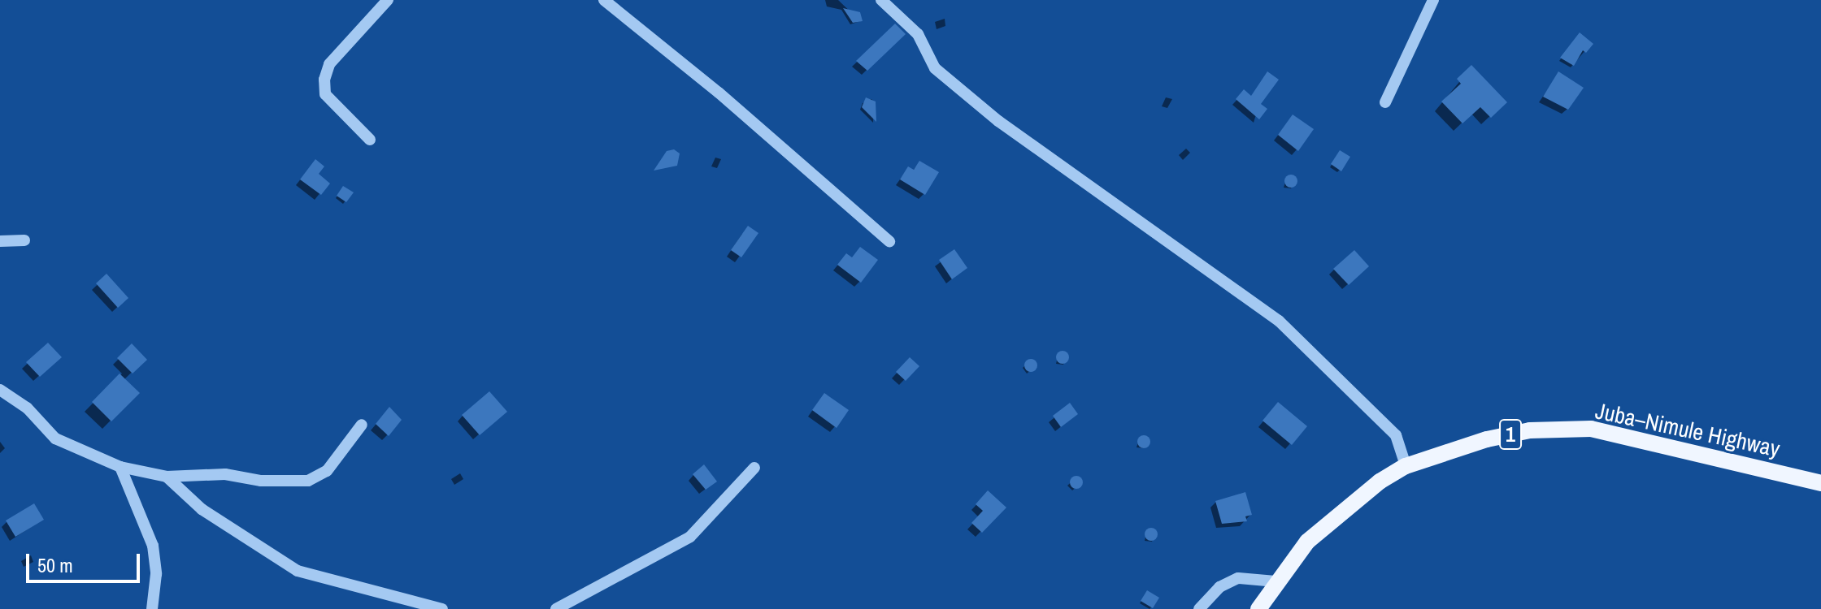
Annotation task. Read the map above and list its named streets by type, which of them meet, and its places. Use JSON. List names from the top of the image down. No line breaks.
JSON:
{"streets":{"main road":["Juba–Nimule Highway","1"]},"scale_bar":"50 m"}
